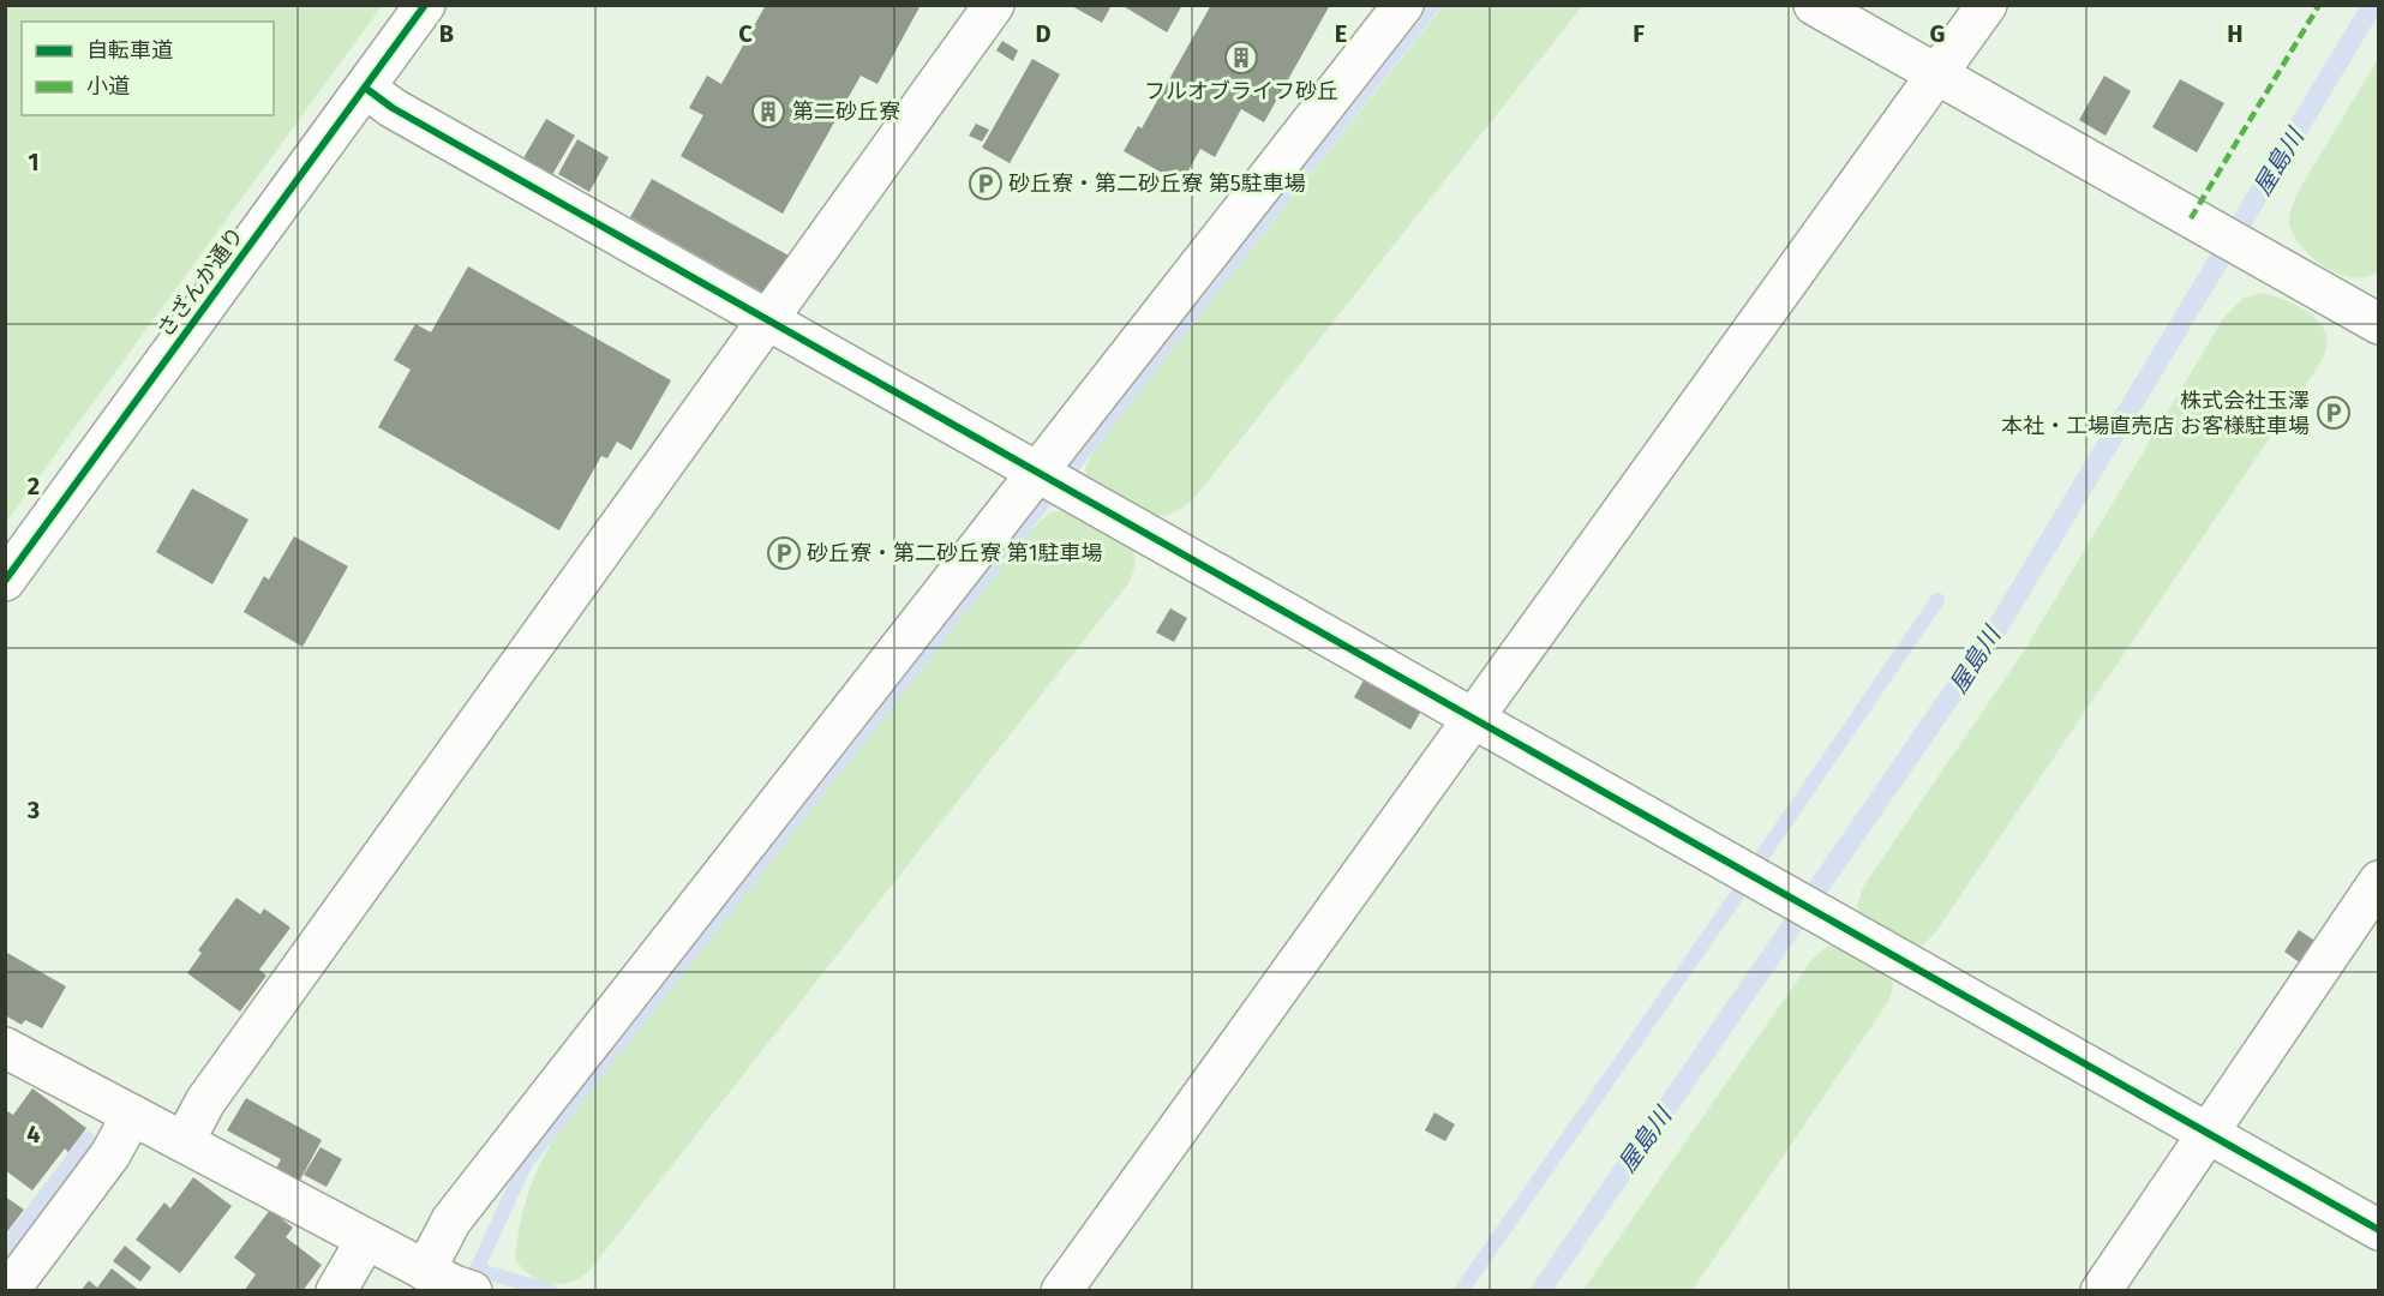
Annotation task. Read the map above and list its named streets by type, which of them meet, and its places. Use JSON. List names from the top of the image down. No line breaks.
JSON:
{"streets":{"street":["さざんか通り"]},"water":["屋島川"],"places":{"building":["フルオブライフ砂丘","第二砂丘寮"],"parking":["砂丘寮・第二砂丘寮 第5駐車場","株式会社玉澤 本社・工場直売店 お客様駐車場","砂丘寮・第二砂丘寮 第1駐車場"]},"legend":["自転車道","小道"],"grid":{"columns":["B","C","D","E","F","G","H"],"rows":["1","2","3","4"]}}
